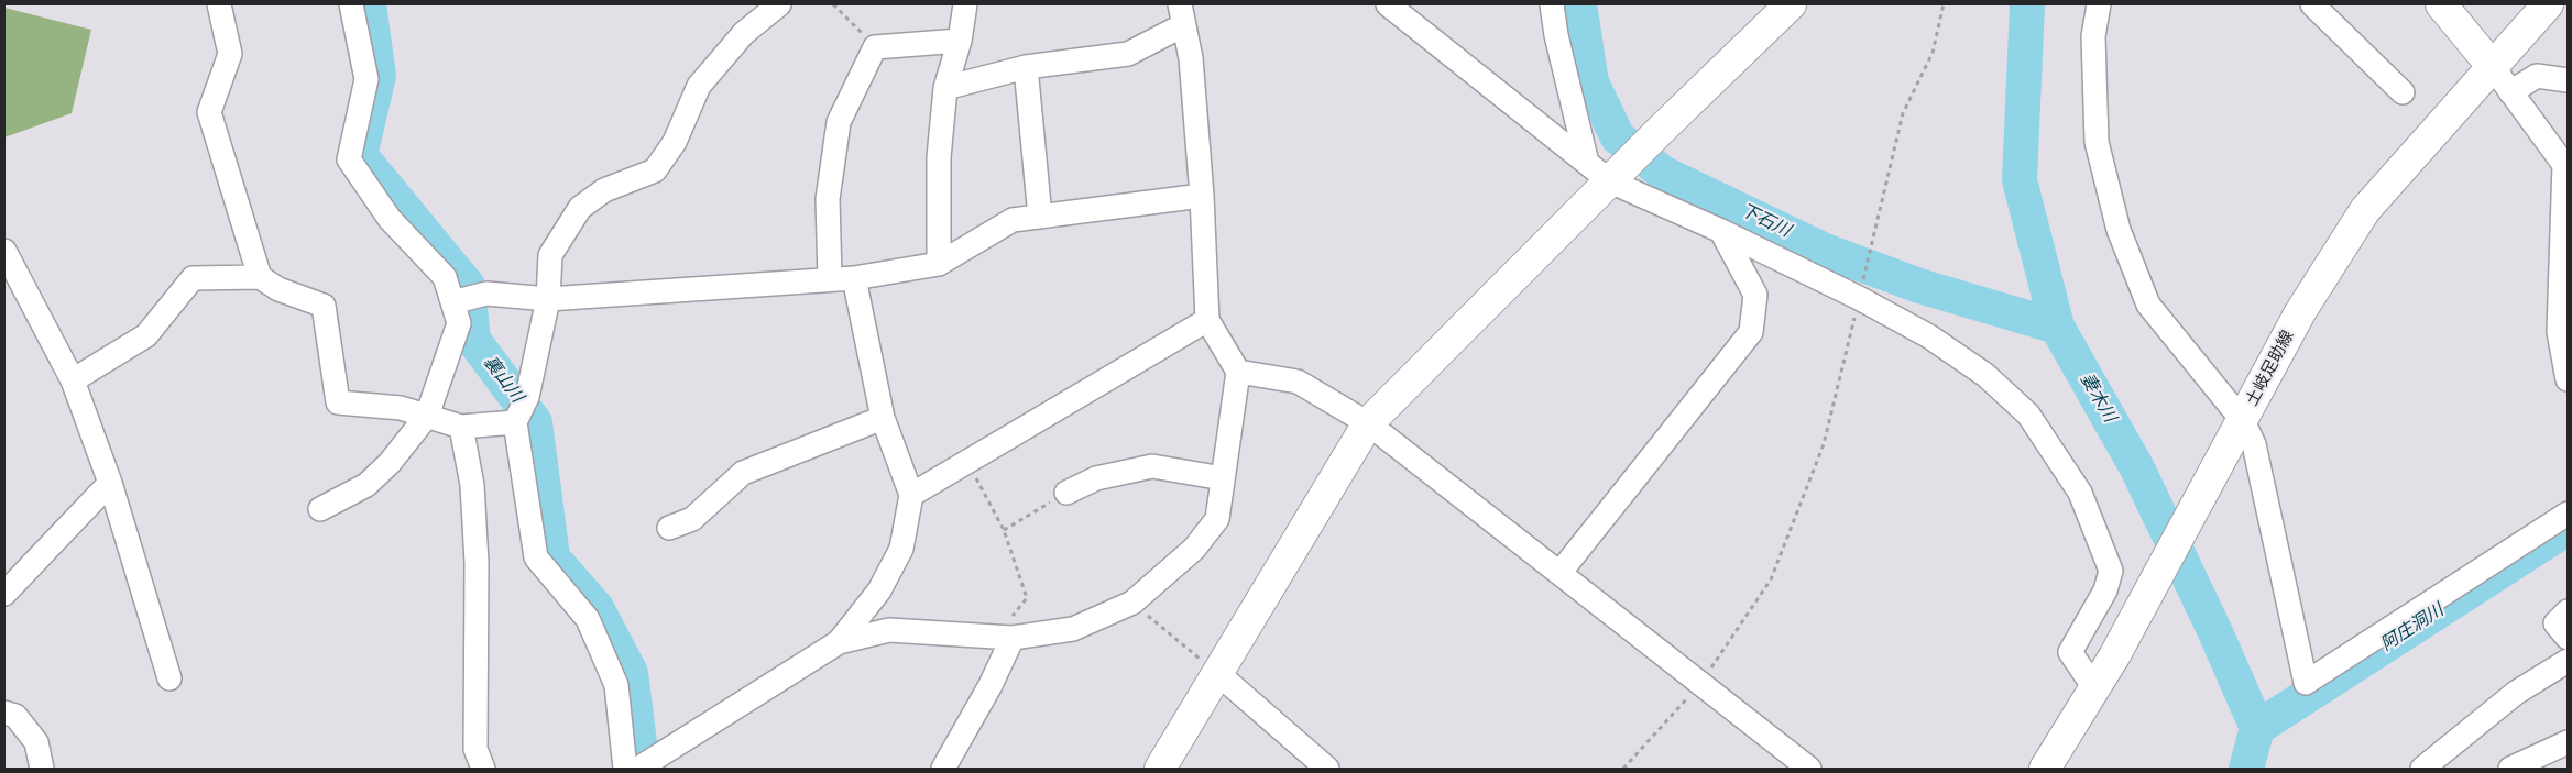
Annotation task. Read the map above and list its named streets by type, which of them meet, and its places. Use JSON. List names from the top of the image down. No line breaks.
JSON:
{"streets":{"street":["土岐足助線"]},"water":["下石川","裏山川","妻木川","阿庄洞川"]}
